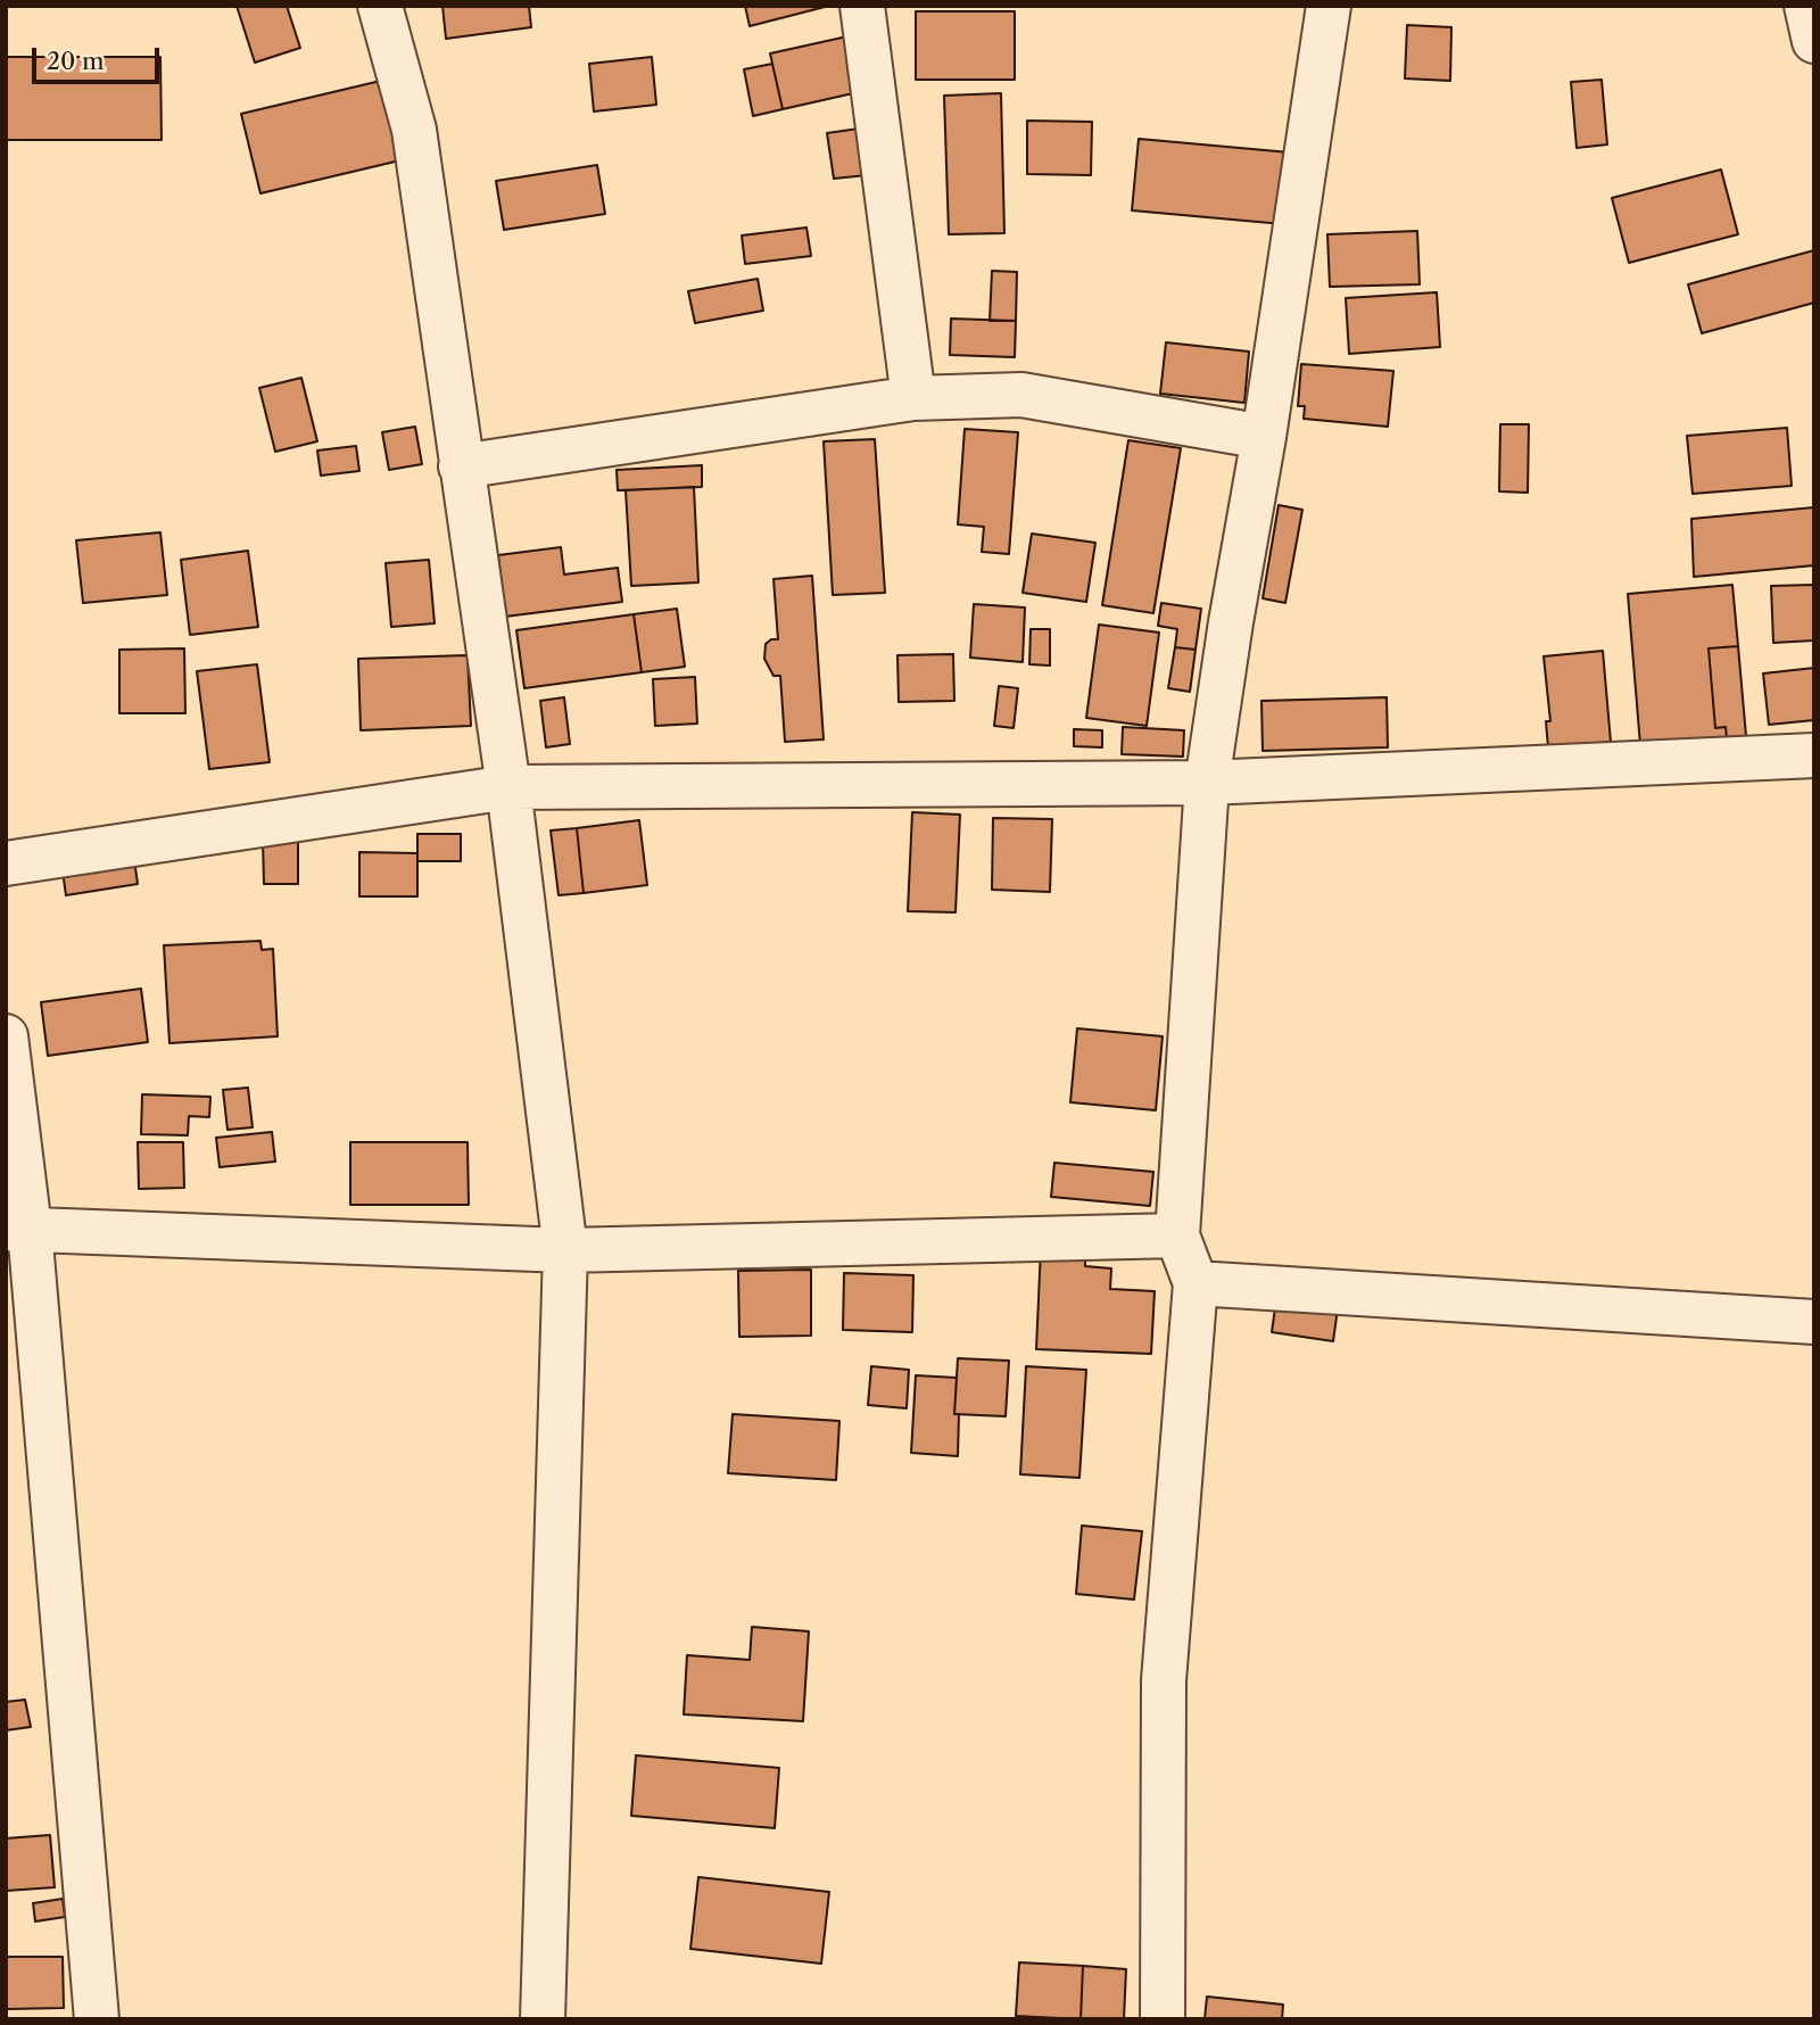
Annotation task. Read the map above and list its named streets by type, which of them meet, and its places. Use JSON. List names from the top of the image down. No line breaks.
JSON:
{"scale_bar":"20 m"}
